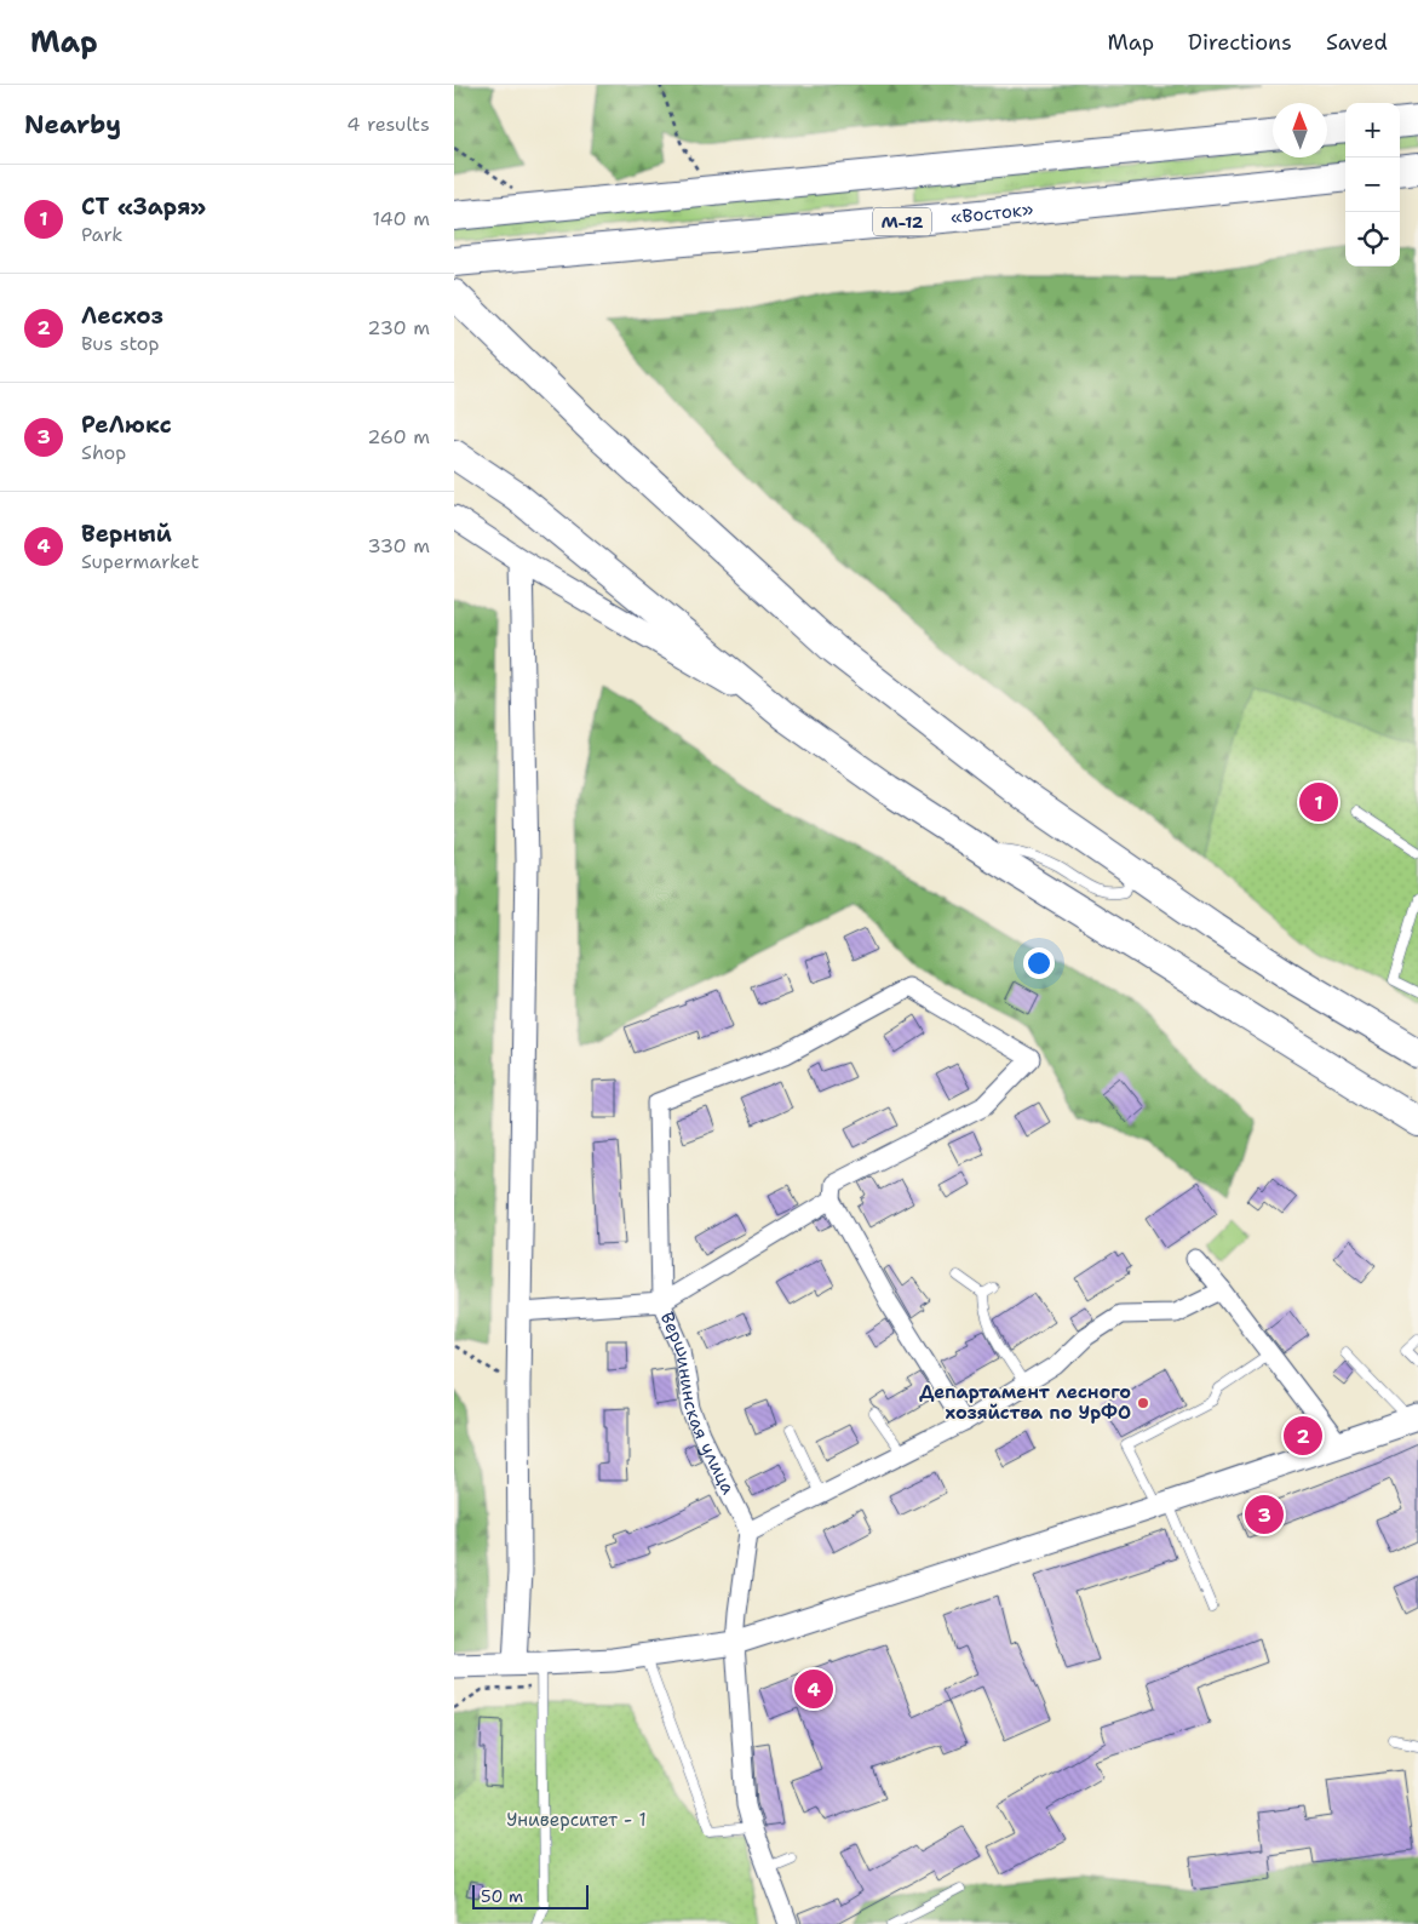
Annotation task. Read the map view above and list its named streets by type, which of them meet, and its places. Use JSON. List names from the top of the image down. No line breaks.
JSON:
{"streets":{"main road":["«Восток»","М-12"],"street":["Вершининская улица"]},"parks":["Университет - 1"],"places":["Департамент лесного хозяйства по УрФО"],"scale_bar":"50 m","north":"top","page":{"header":"Map","nav":["Map","Directions","Saved"],"heading":["Nearby","4 results"],"map_buttons":["+","−"],"list":[{"mark":"1","name":"СТ «Заря»","note":"Park","value":"140 m"},{"mark":"2","name":"Лесхоз","note":"Bus stop","value":"230 m"},{"mark":"3","name":"РеЛюкс","note":"Shop","value":"260 m"},{"mark":"4","name":"Верный","note":"Supermarket","value":"330 m"}],"pins":["1","2","3","4"],"scale":"50 m"}}
